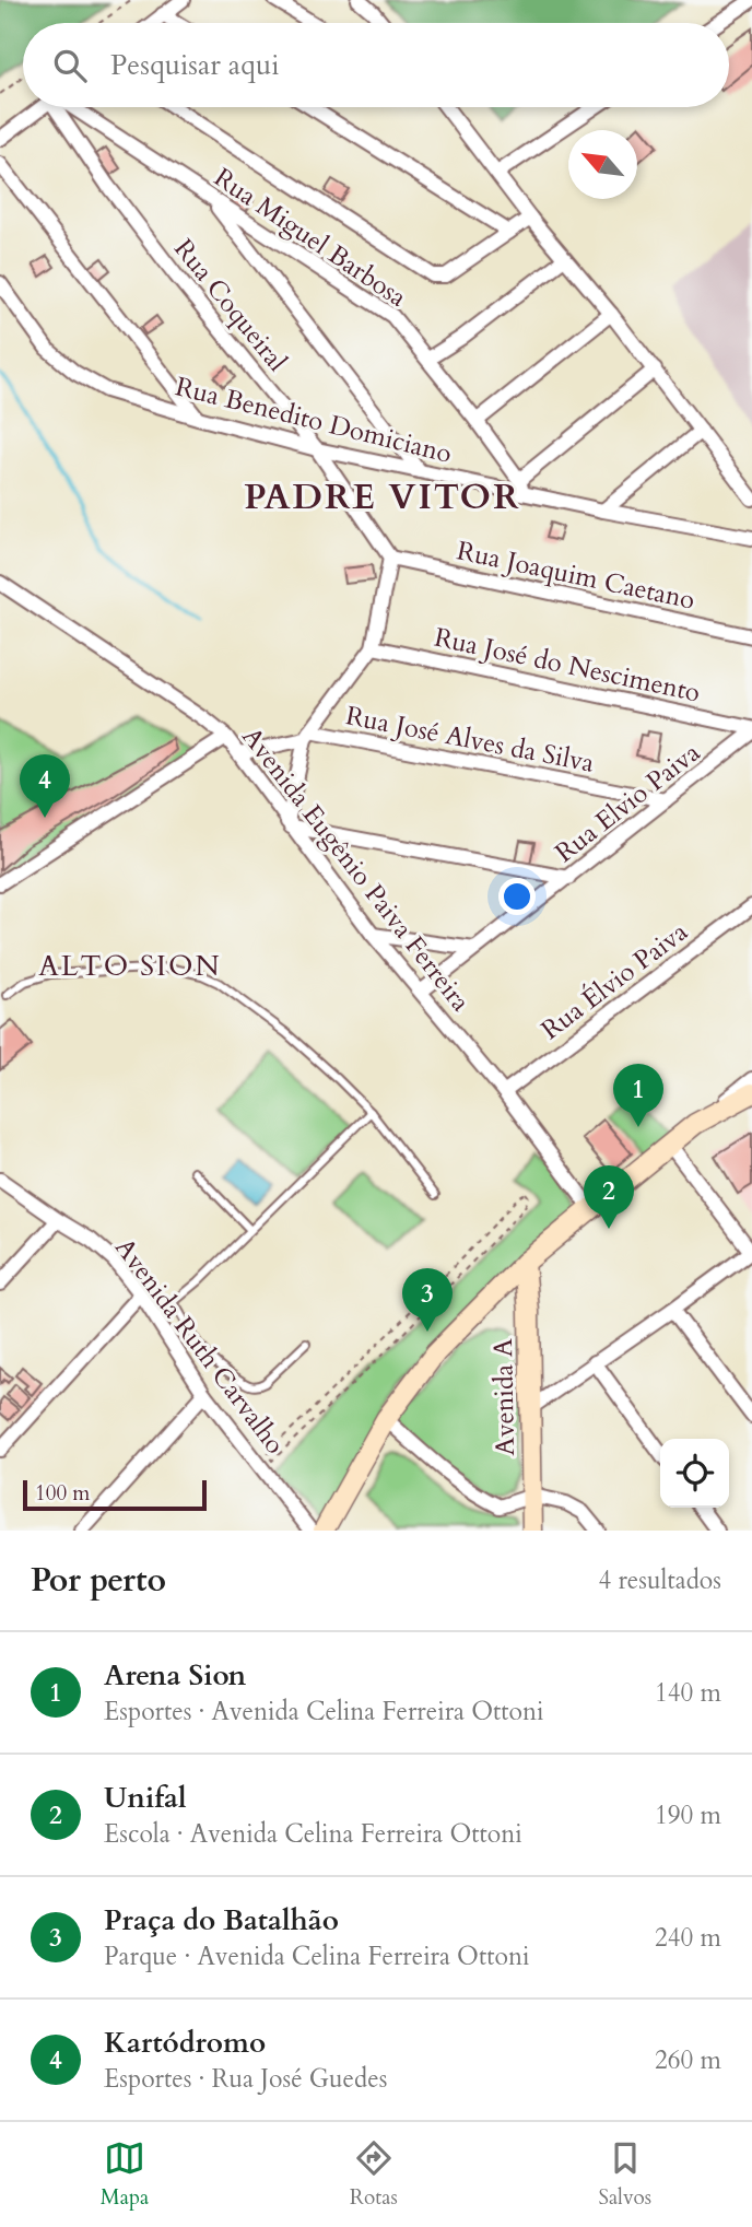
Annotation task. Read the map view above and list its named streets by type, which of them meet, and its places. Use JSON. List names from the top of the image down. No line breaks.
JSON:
{"streets":{"street":["Rua Miguel Barbosa","Rua Coqueiral","Rua Benedito Domiciano","Rua Joaquim Caetano","Rua José do Nescimento","Rua José Alves da Silva","Rua Elvio Paiva","Avenida Eugênio Paiva Ferreira","Rua Élvio Paiva","Avenida Ruth Carvalho","Avenida A"]},"crossings":[["Rua Miguel Barbosa","Rua Benedito Domiciano"],["Rua Coqueiral","Rua Benedito Domiciano"],["Rua Coqueiral","Rua Joaquim Caetano"],["Rua José do Nescimento","Rua Elvio Paiva"],["Rua José Alves da Silva","Rua Elvio Paiva"],["Rua Elvio Paiva","Avenida Eugênio Paiva Ferreira"],["Avenida Eugênio Paiva Ferreira","Rua Élvio Paiva"]],"districts":["PADRE VITOR","ALTO SION"],"scale_bar":"100 m","north":"top left","page":{"search":"Pesquisar aqui","pins":["4","1","2","3"],"scale":"100 m","heading":["Por perto","4 resultados"],"list":[{"mark":"1","name":"Arena Sion","note":"Esportes · Avenida Celina Ferreira Ottoni","value":"140 m"},{"mark":"2","name":"Unifal","note":"Escola · Avenida Celina Ferreira Ottoni","value":"190 m"},{"mark":"3","name":"Praça do Batalhão","note":"Parque · Avenida Celina Ferreira Ottoni","value":"240 m"},{"mark":"4","name":"Kartódromo","note":"Esportes · Rua José Guedes","value":"260 m"}],"nav":["Mapa","Rotas","Salvos"]}}
